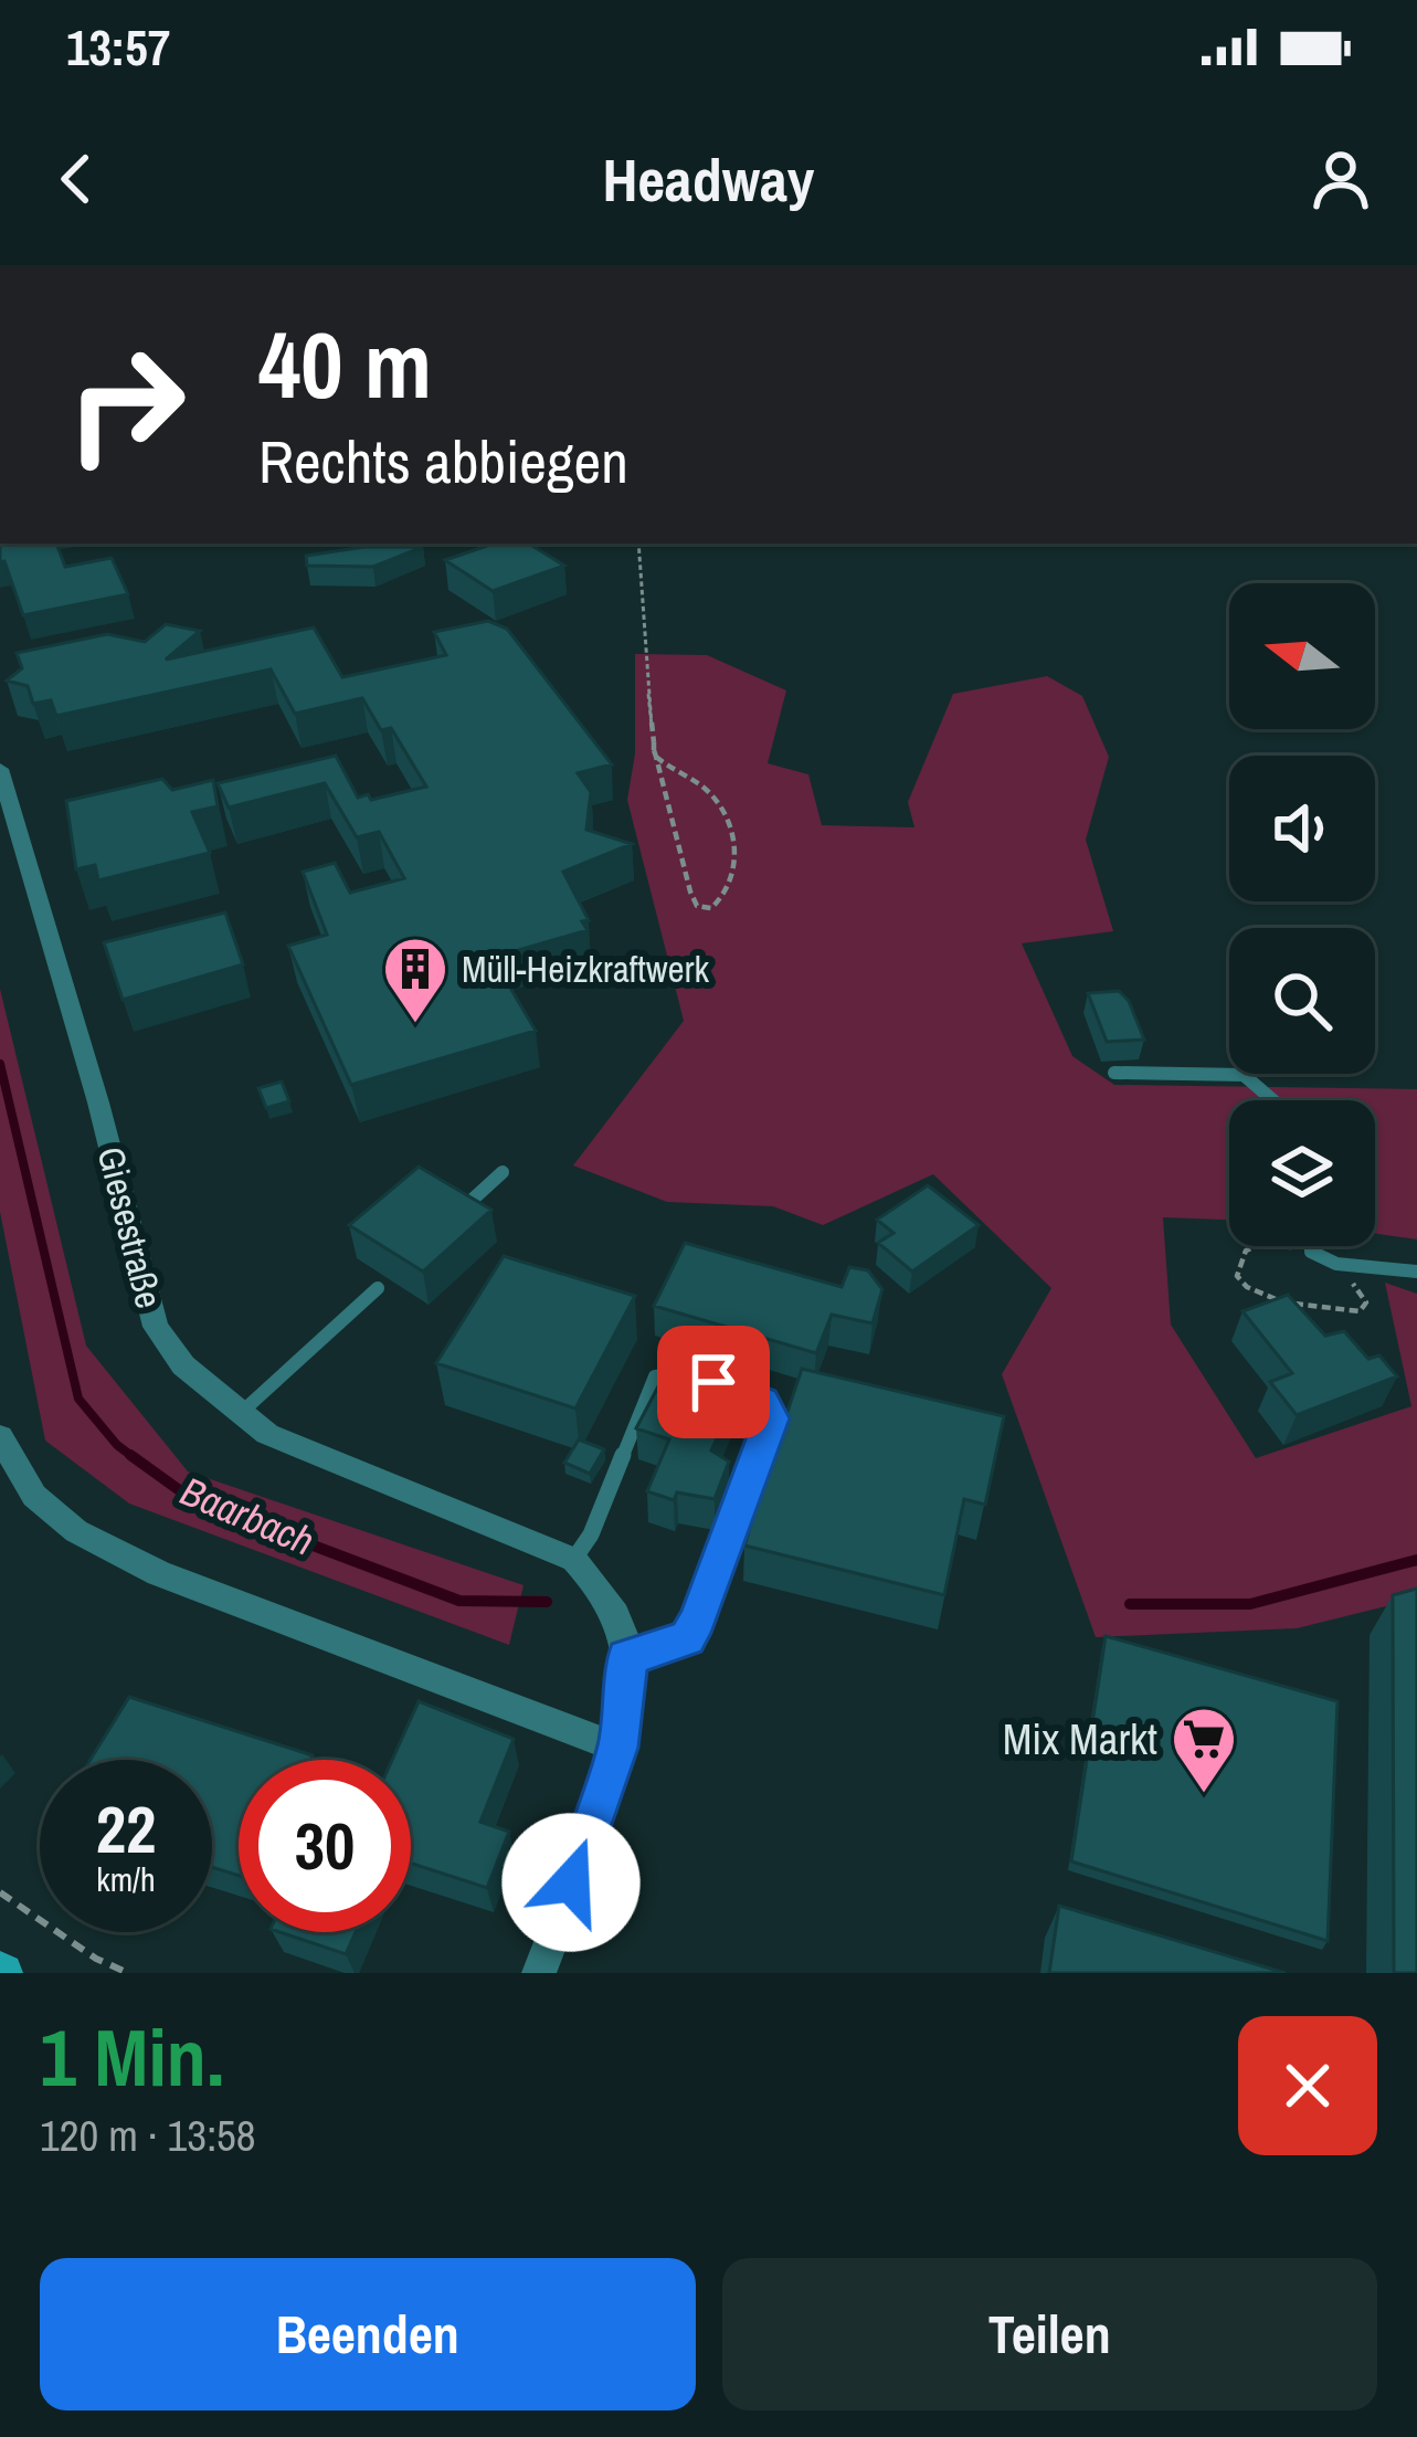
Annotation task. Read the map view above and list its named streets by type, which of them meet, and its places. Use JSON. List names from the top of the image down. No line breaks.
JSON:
{"streets":{"street":["Giesestraße"]},"water":["Baarbach"],"places":{"building":["Müll-Heizkraftwerk"],"supermarket":["Mix Markt"]},"north":"left","page":{"status":"13:57","header":"Headway","turn":["40 m","Rechts abbiegen"],"speed":"22 km/h","limit":"30","heading":["1 Min.","120 m · 13:58"],"buttons":["Beenden","Teilen"]}}
